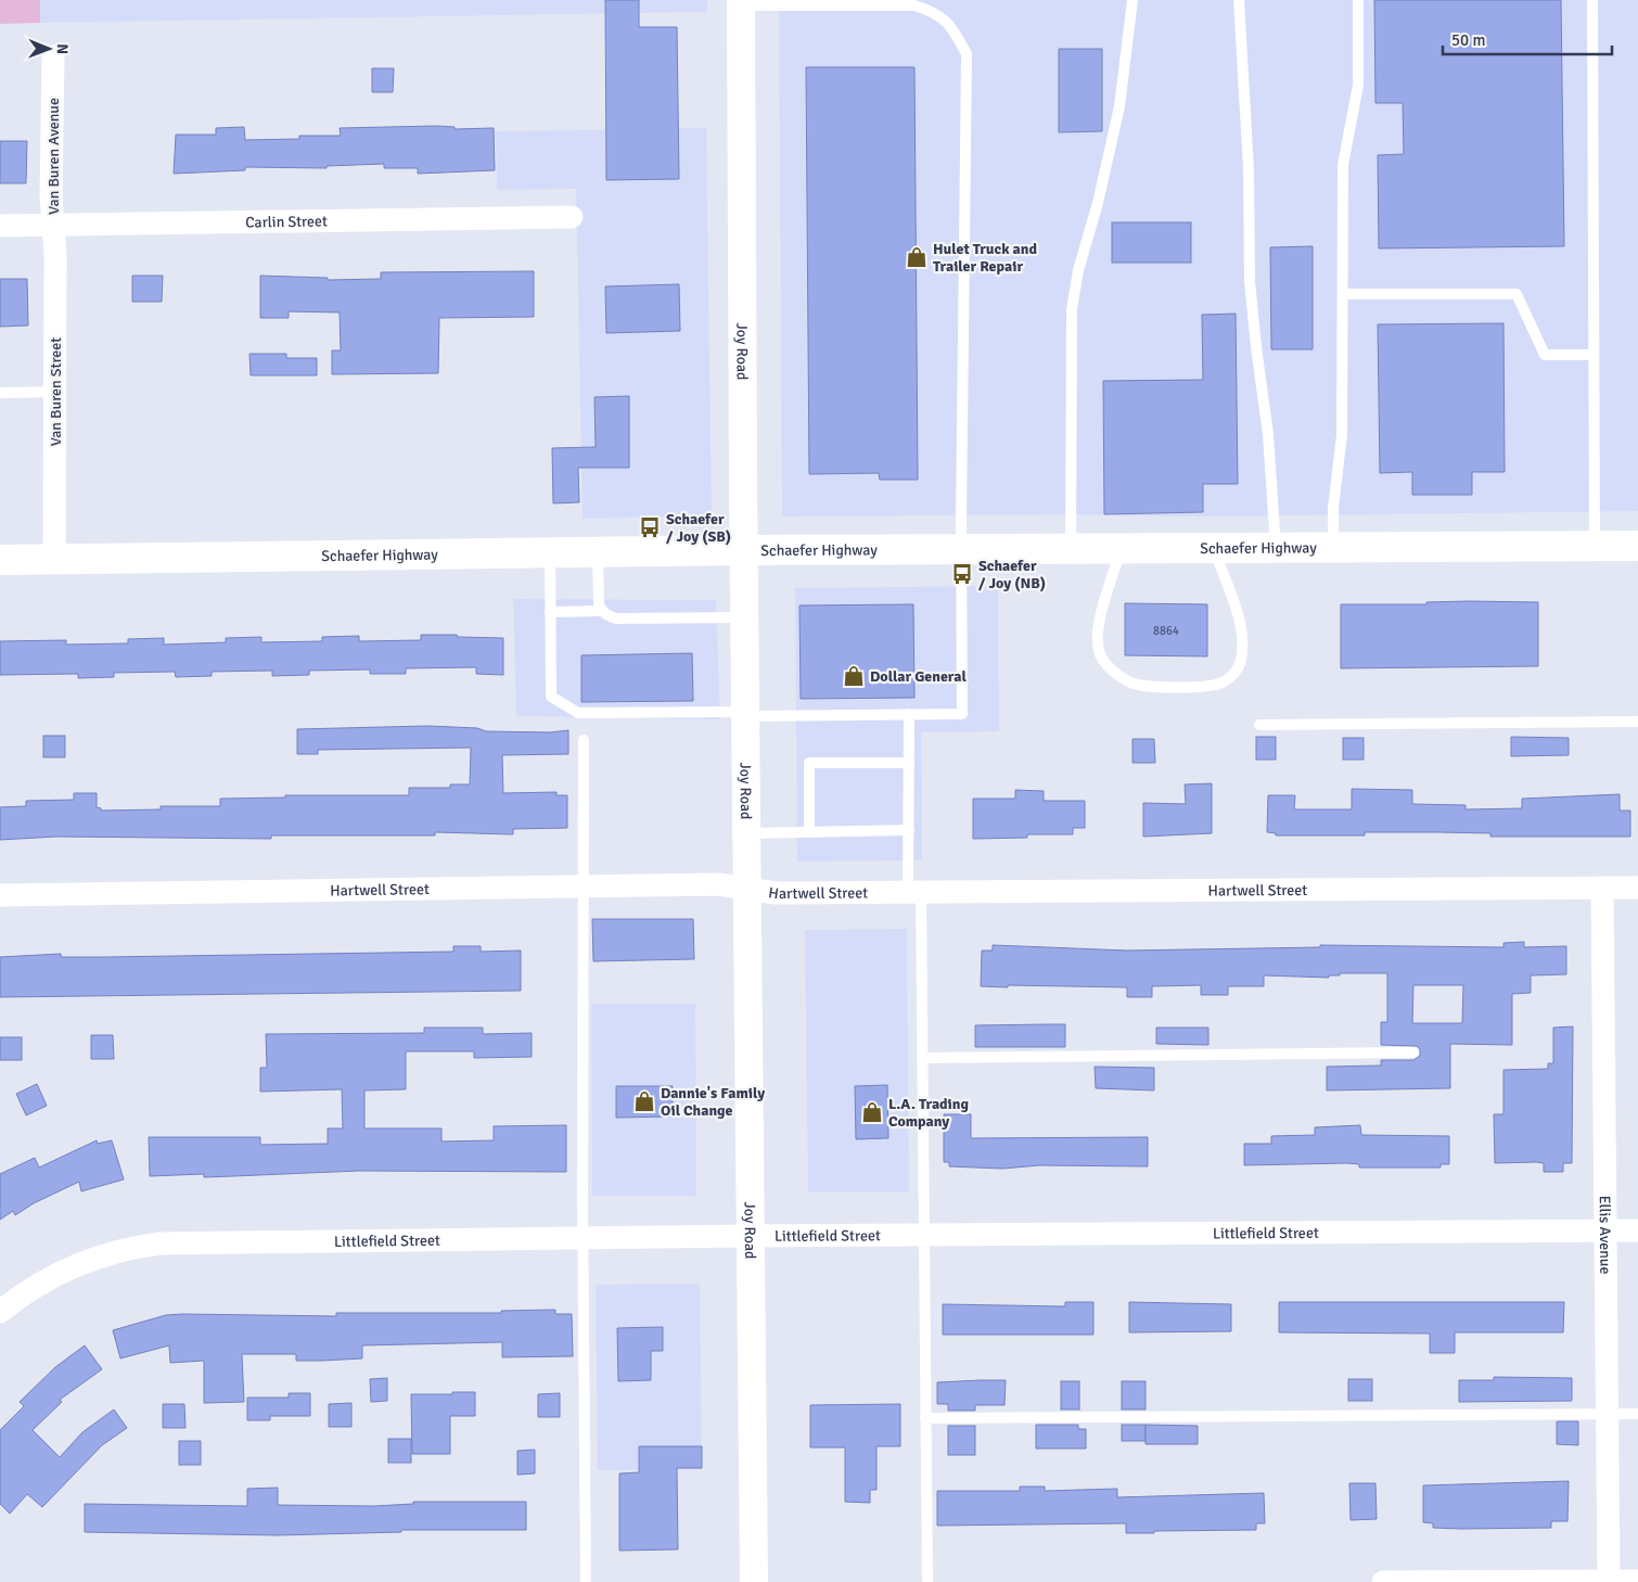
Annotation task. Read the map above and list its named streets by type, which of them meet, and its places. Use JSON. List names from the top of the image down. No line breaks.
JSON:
{"streets":{"main road":["Schaefer Highway"],"street":["Van Buren Avenue","Carlin Street","Joy Road","Van Buren Street","Hartwell Street","Littlefield Street","Ellis Avenue"]},"crossings":[["Van Buren Avenue","Carlin Street"],["Van Buren Avenue","Van Buren Street"],["Carlin Street","Van Buren Street"],["Joy Road","Schaefer Highway"],["Joy Road","Hartwell Street"],["Joy Road","Littlefield Street"],["Van Buren Street","Schaefer Highway"],["Hartwell Street","Ellis Avenue"],["Littlefield Street","Ellis Avenue"]],"places":{"shop":["Hulet Truck and Trailer Repair","Dollar General","Dannie's Family Oil Change","L.A. Trading Company"],"bus stop":["Schaefer / Joy (SB)","Schaefer / Joy (NB)"]},"house_numbers":["8864"],"scale_bar":"50 m","north":"right"}
